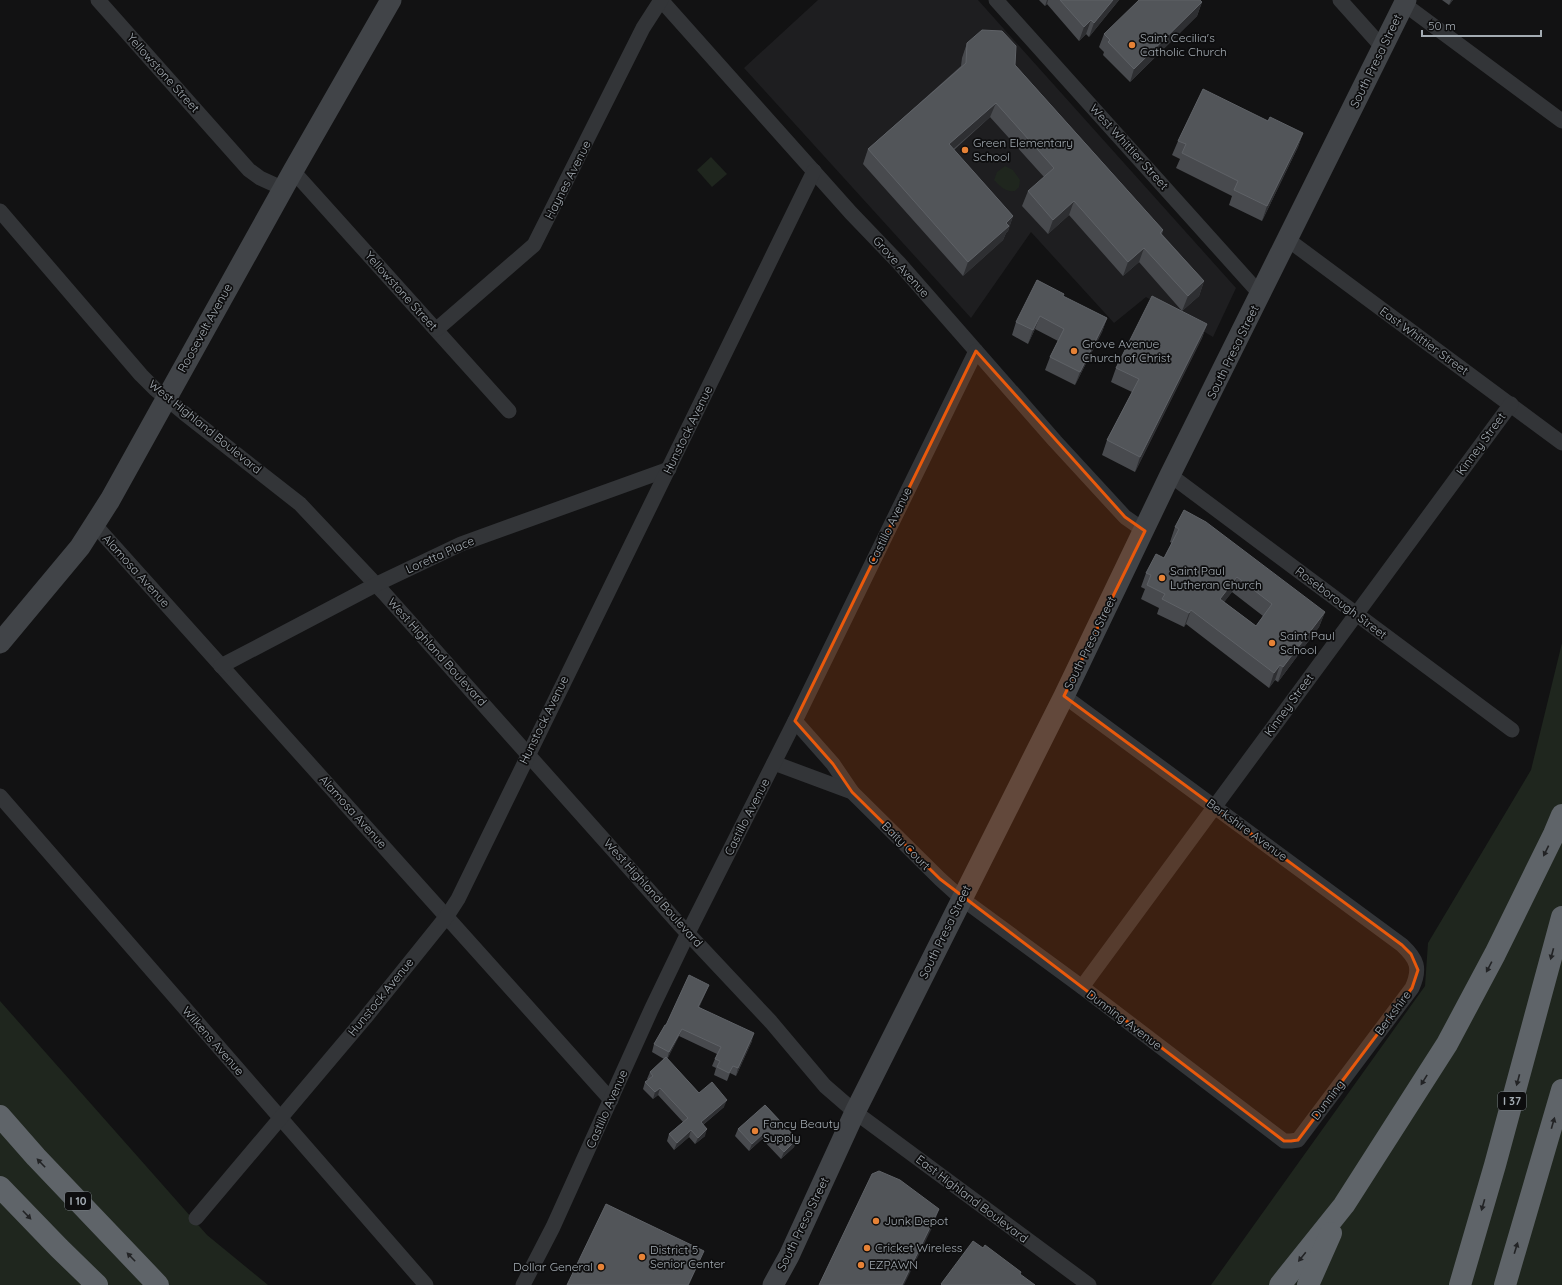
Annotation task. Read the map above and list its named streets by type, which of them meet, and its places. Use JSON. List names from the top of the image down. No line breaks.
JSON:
{"streets":{"highway":["I 37","I 10"],"main road":["South Presa Street","Roosevelt Avenue"],"street":["Yellowstone Street","West Whittier Street","Haynes Avenue","Grove Avenue","East Whittier Street","West Highland Boulevard","Hunstock Avenue","Kinney Street","Castillo Avenue","Loretta Place","Alamosa Avenue","Roseborough Street","Berkshire Avenue","Baity Court","Berkshire","Dunning Avenue","Wilkens Avenue","Dunning","East Highland Boulevard"]},"crossings":[["South Presa Street","West Whittier Street"],["South Presa Street","Grove Avenue"],["South Presa Street","East Whittier Street"],["South Presa Street","West Highland Boulevard"],["South Presa Street","Roseborough Street"],["South Presa Street","Berkshire Avenue"],["South Presa Street","Baity Court"],["South Presa Street","Dunning Avenue"],["South Presa Street","East Highland Boulevard"],["Yellowstone Street","Haynes Avenue"],["Yellowstone Street","Roosevelt Avenue"],["Haynes Avenue","Grove Avenue"],["Grove Avenue","Hunstock Avenue"],["Grove Avenue","Castillo Avenue"],["Roosevelt Avenue","West Highland Boulevard"],["Roosevelt Avenue","Alamosa Avenue"],["East Whittier Street","Kinney Street"],["West Highland Boulevard","Hunstock Avenue"],["West Highland Boulevard","Castillo Avenue"],["West Highland Boulevard","Loretta Place"],["West Highland Boulevard","East Highland Boulevard"],["Hunstock Avenue","Loretta Place"],["Hunstock Avenue","Alamosa Avenue"],["Hunstock Avenue","Wilkens Avenue"],["Kinney Street","Roseborough Street"],["Kinney Street","Berkshire Avenue"],["Kinney Street","Dunning Avenue"],["Castillo Avenue","Alamosa Avenue"],["Castillo Avenue","Baity Court"],["Loretta Place","Alamosa Avenue"],["Berkshire Avenue","Berkshire"],["Baity Court","Dunning Avenue"],["Berkshire","Dunning"],["Dunning Avenue","Dunning"]],"places":["Saint Cecilia's Catholic Church","Green Elementary School","Grove Avenue Church of Christ","Saint Paul Lutheran Church","Saint Paul School","Fancy Beauty Supply","Junk Depot","Cricket Wireless","District 5 Senior Center","EZPAWN","Dollar General"],"scale_bar":"50 m"}
